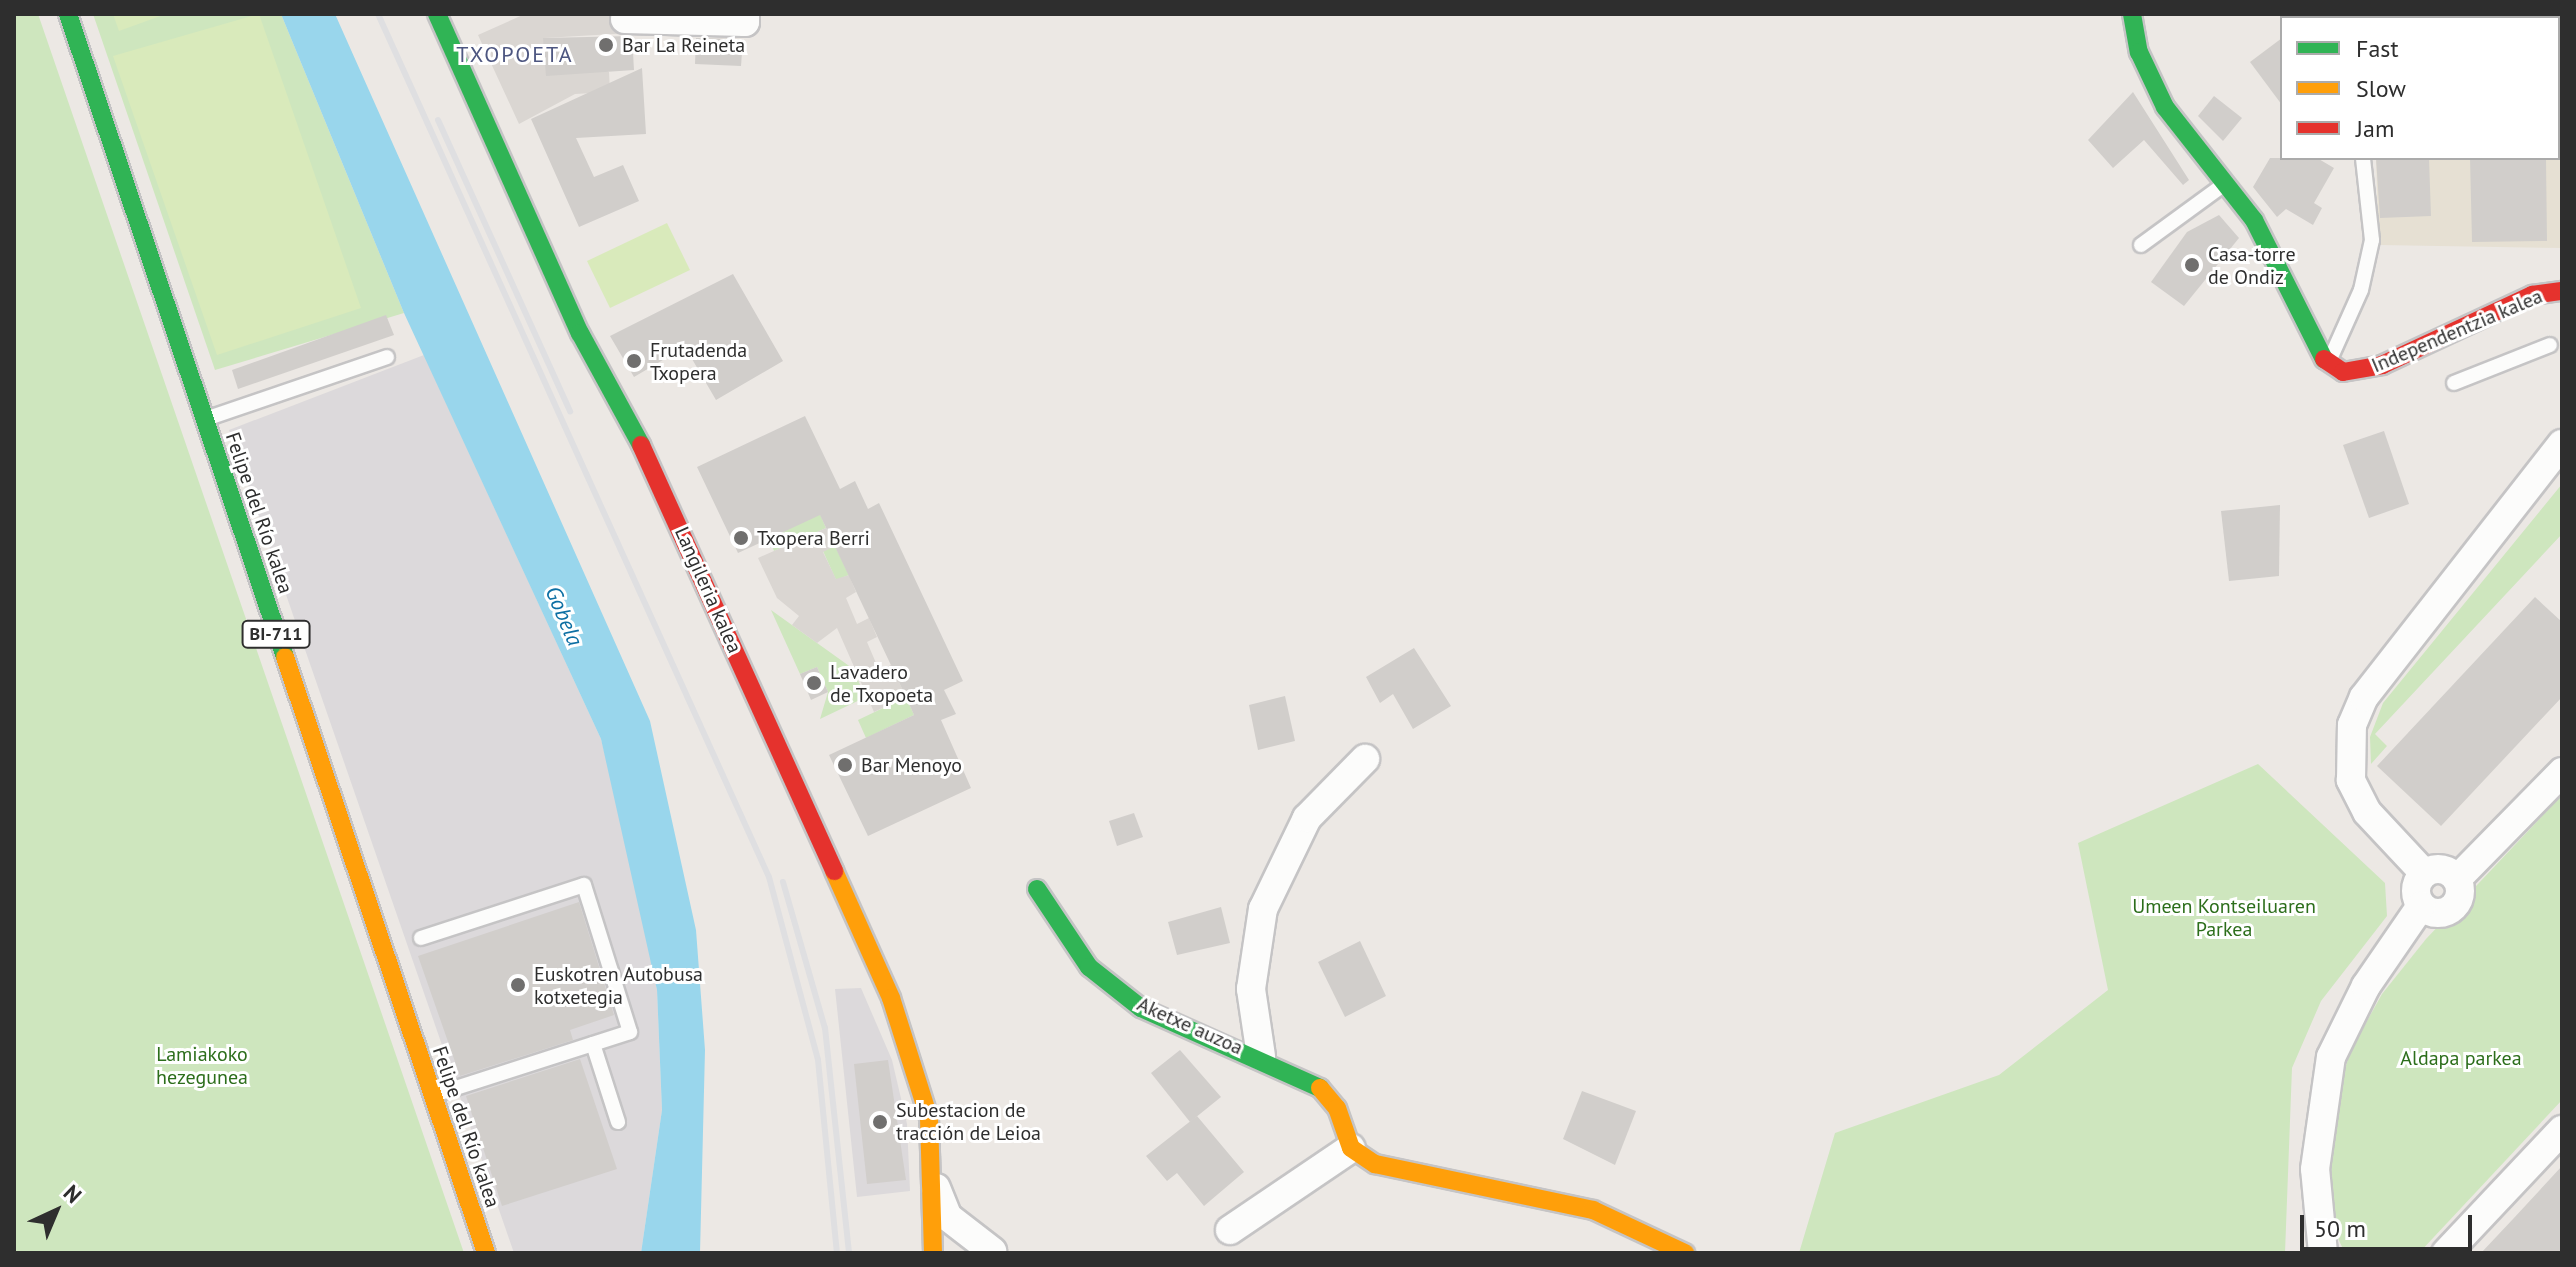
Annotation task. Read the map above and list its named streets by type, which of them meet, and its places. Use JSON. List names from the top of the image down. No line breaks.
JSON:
{"streets":{"street":["Independentzia kalea","Felipe del Río kalea","Langileria kalea","BI-711","Aketxe auzoa"]},"districts":["TXOPOETA"],"water":["Gobela"],"parks":["Umeen Kontseiluaren Parkea","Lamiakoko hezegunea","Aldapa parkea"],"places":["Bar La Reineta","Casa-torre de Ondiz","Frutadenda Txopera","Txopera Berri","Lavadero de Txopoeta","Bar Menoyo","Euskotren Autobusa kotxetegia","Subestacion de tracción de Leioa"],"legend":["Fast","Slow","Jam"],"scale_bar":"50 m","north":"top right"}
